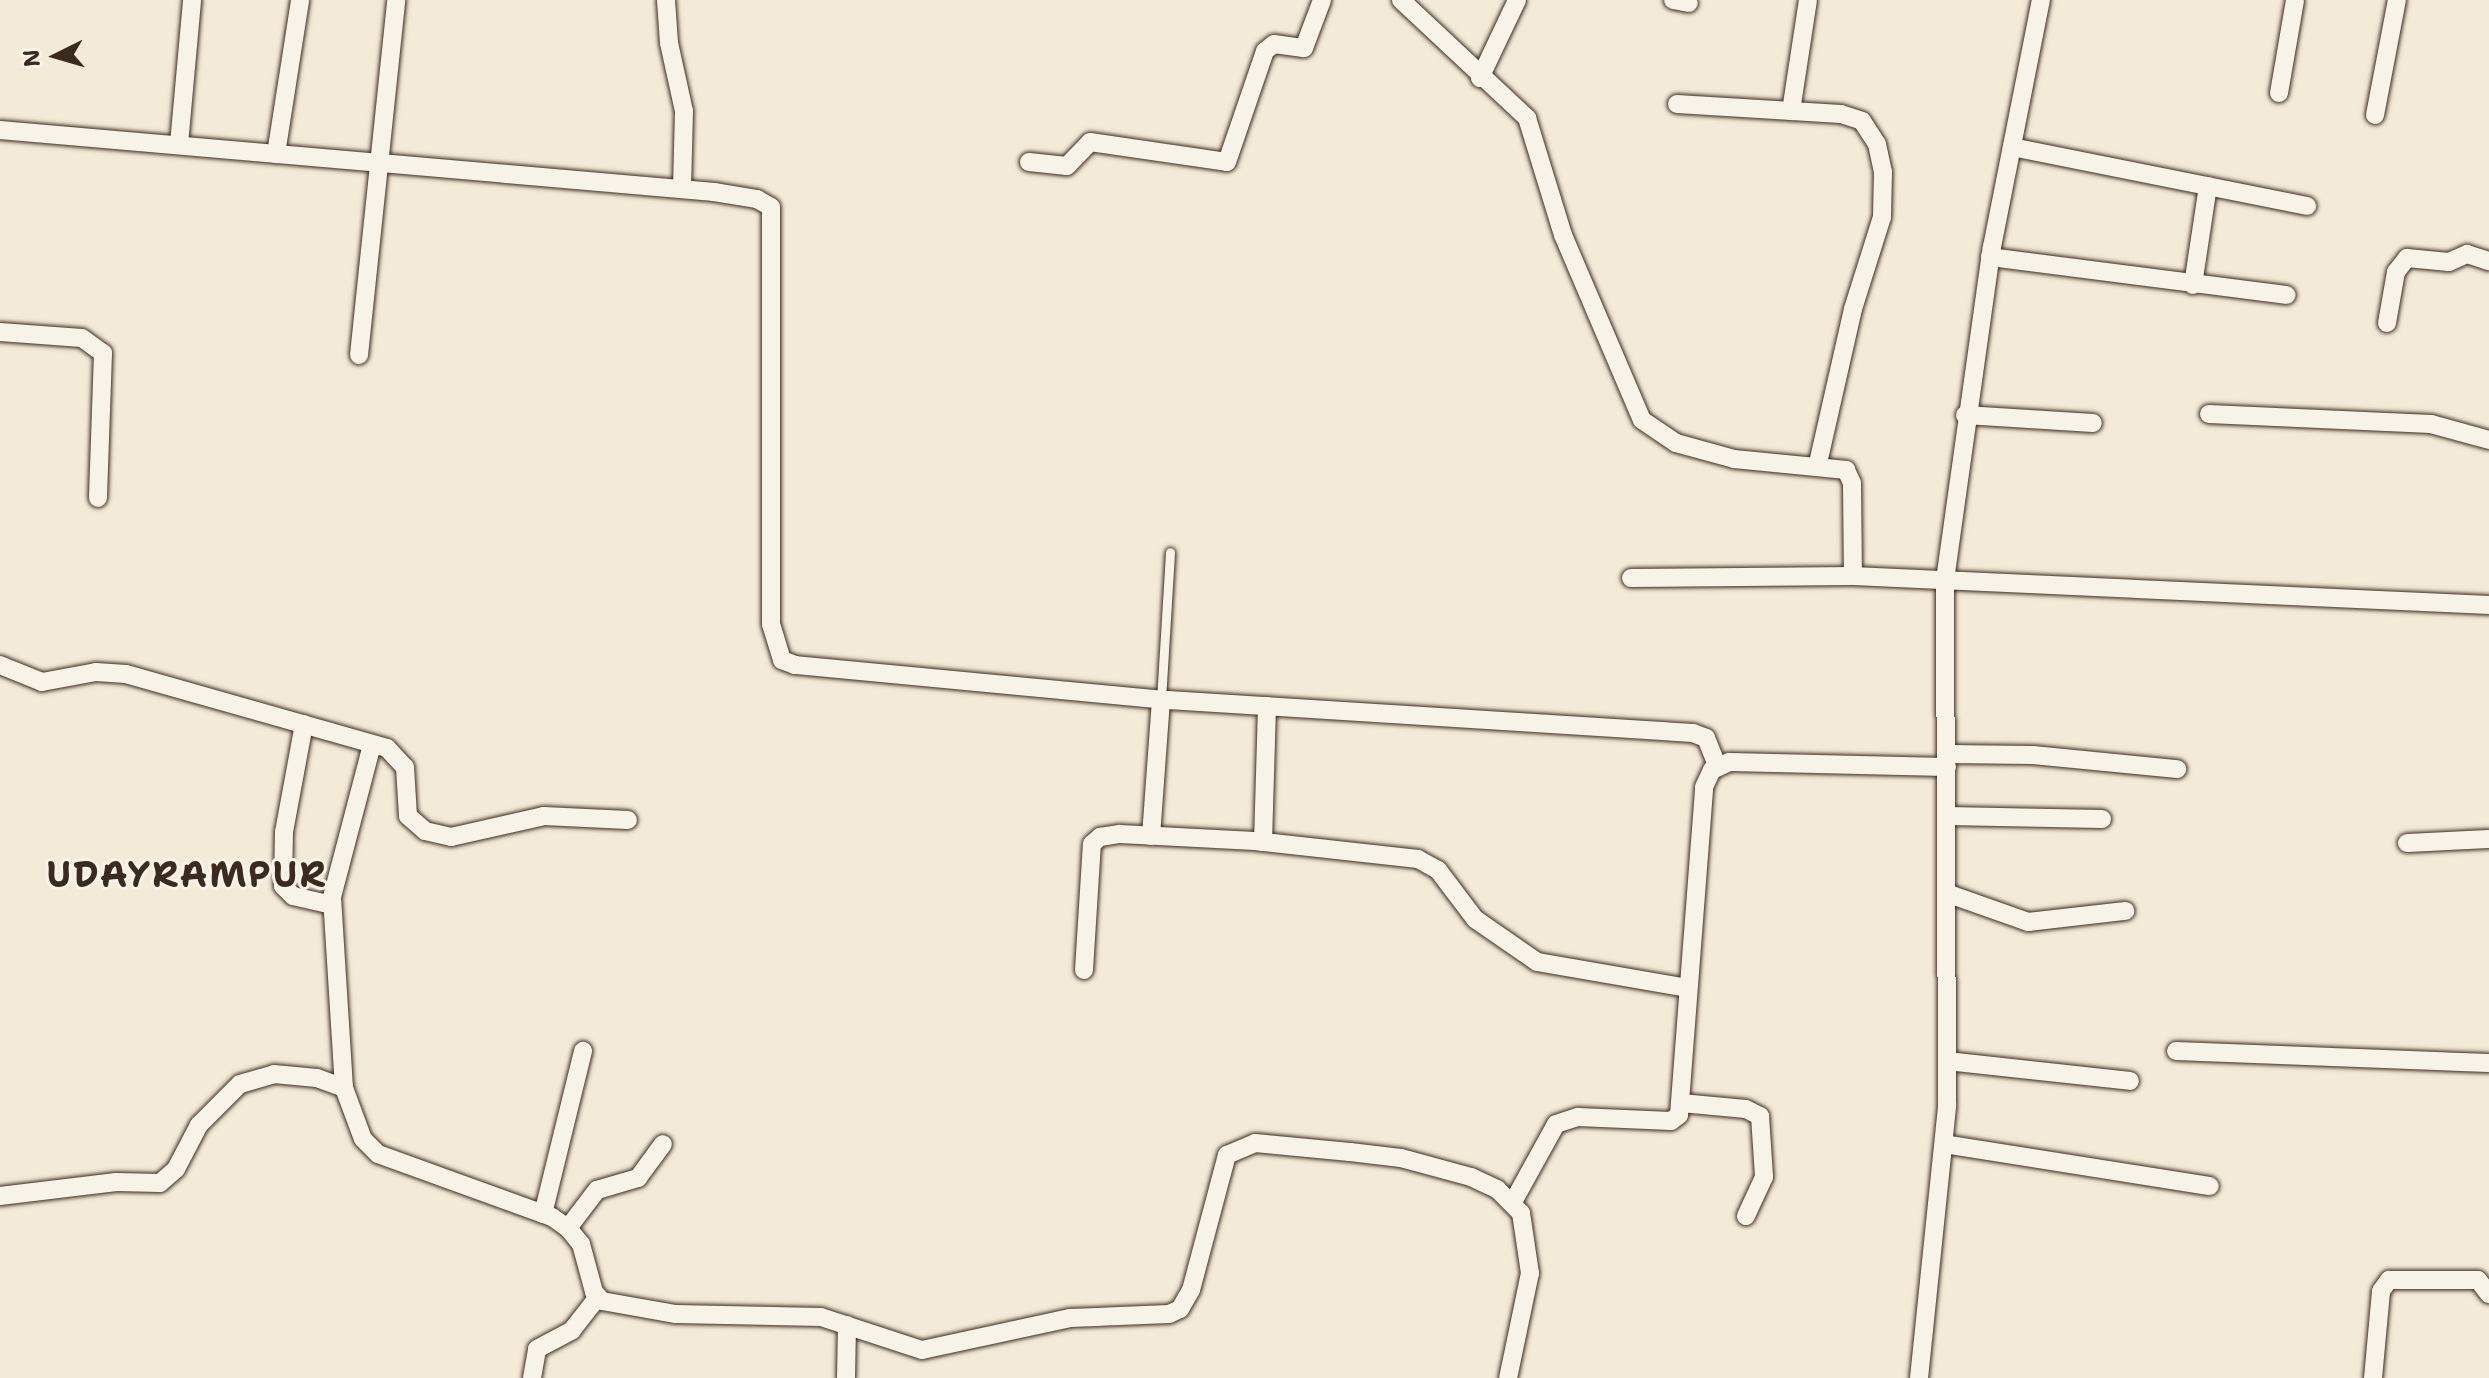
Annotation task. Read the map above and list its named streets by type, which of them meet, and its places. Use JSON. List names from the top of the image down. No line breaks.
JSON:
{"districts":["UDAYRAMPUR"],"north":"left"}
